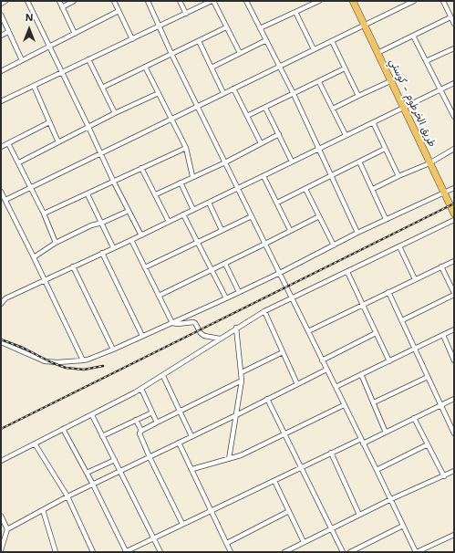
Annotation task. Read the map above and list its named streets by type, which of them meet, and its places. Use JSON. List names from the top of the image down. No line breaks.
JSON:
{"streets":{"highway":["طريق الخرطوم - كوستي"]},"north":"top"}
